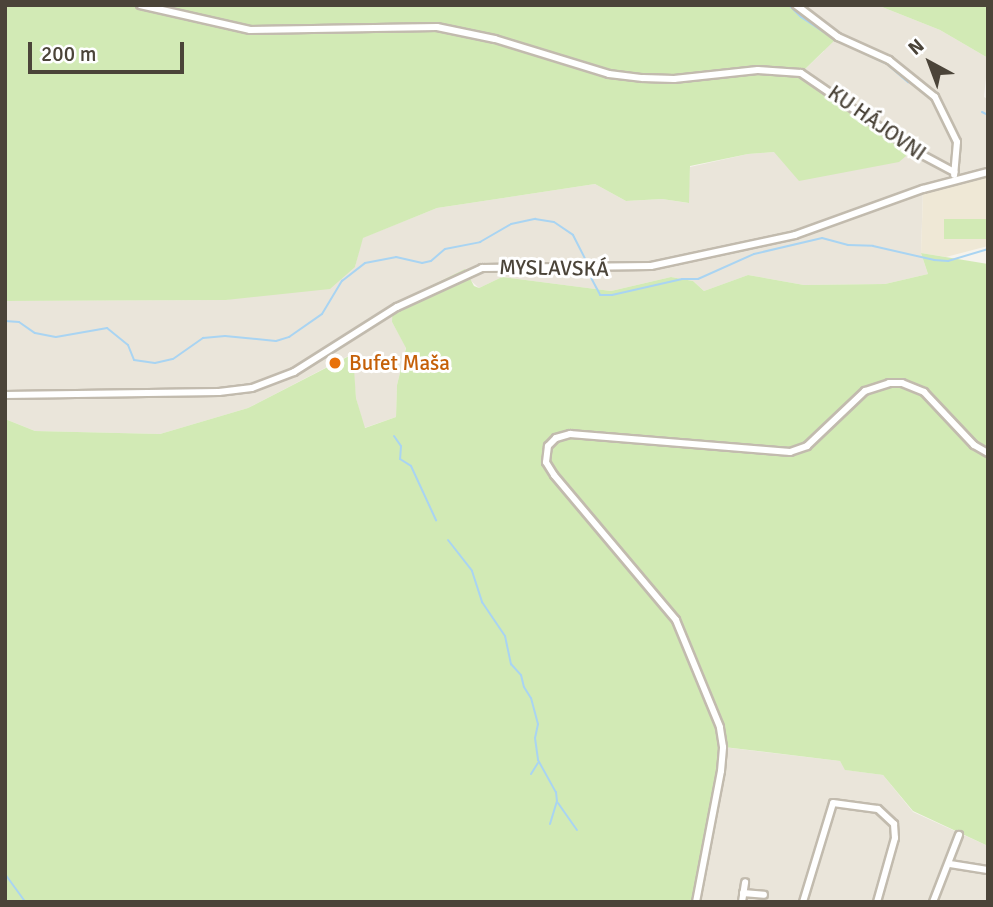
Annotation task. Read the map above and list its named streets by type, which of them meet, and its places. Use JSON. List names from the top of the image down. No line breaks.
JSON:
{"streets":{"street":["KU HÁJOVNI","MYSLAVSKÁ"]},"crossings":[["KU HÁJOVNI","MYSLAVSKÁ"]],"places":["Bufet Maša"],"scale_bar":"200 m","north":"top left"}
